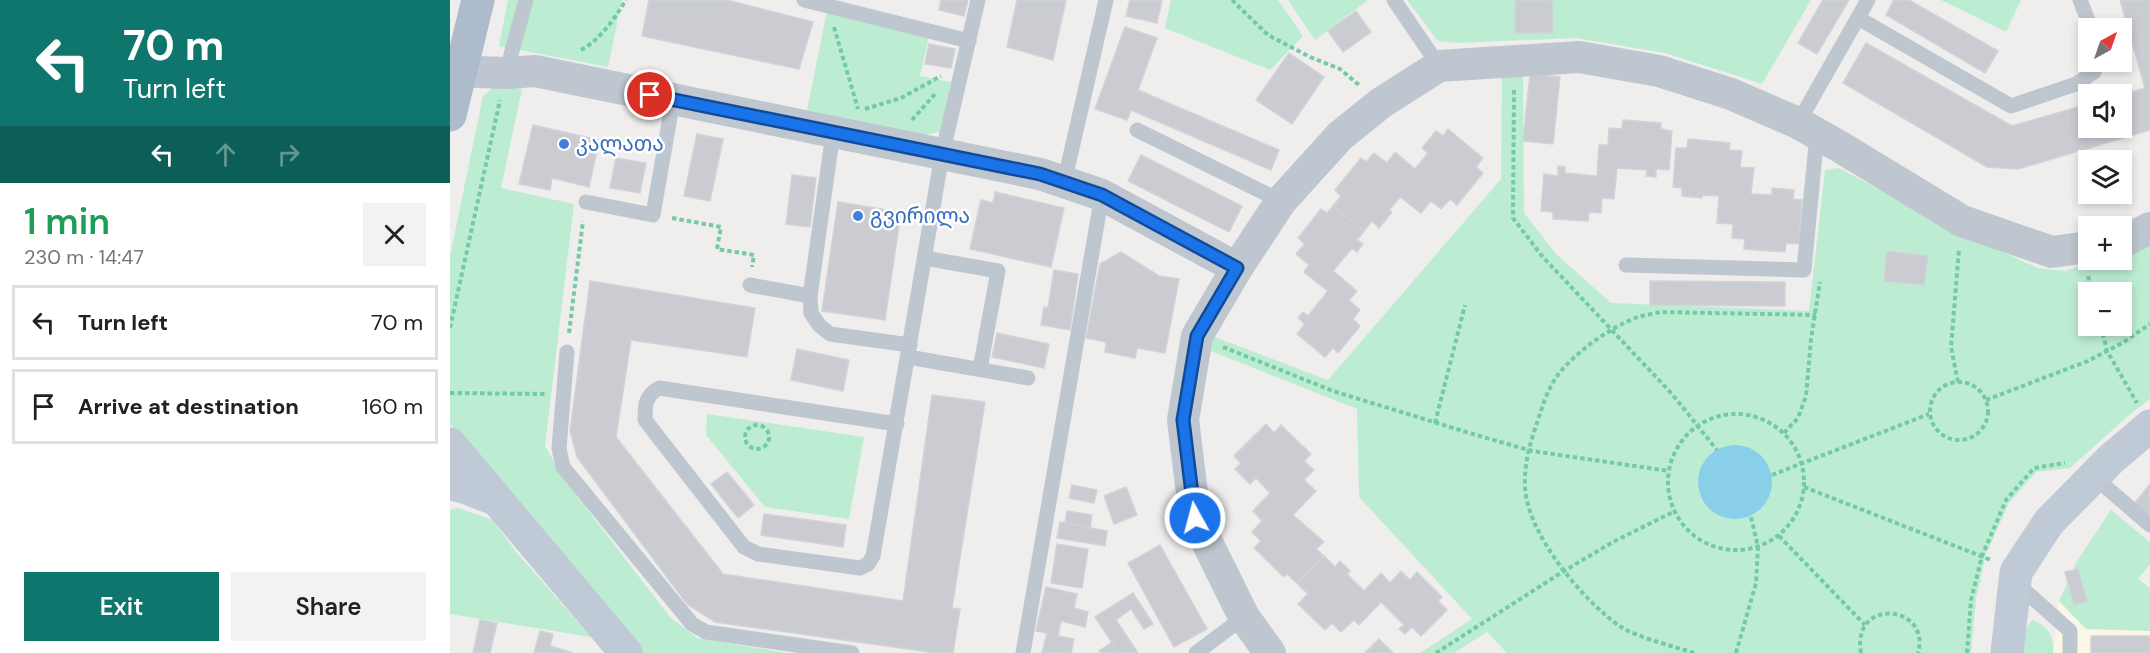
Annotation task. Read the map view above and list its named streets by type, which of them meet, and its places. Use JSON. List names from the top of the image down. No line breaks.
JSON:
{"places":["კალათა","გვირილა"],"north":"top right","page":{"turn":["70 m","Turn left"],"map_buttons":["+","−"],"heading":["1 min","230 m · 14:47"],"list":[{"name":"Turn left","value":"70 m"},{"name":"Arrive at destination","value":"160 m"}],"buttons":["Exit","Share"]}}
